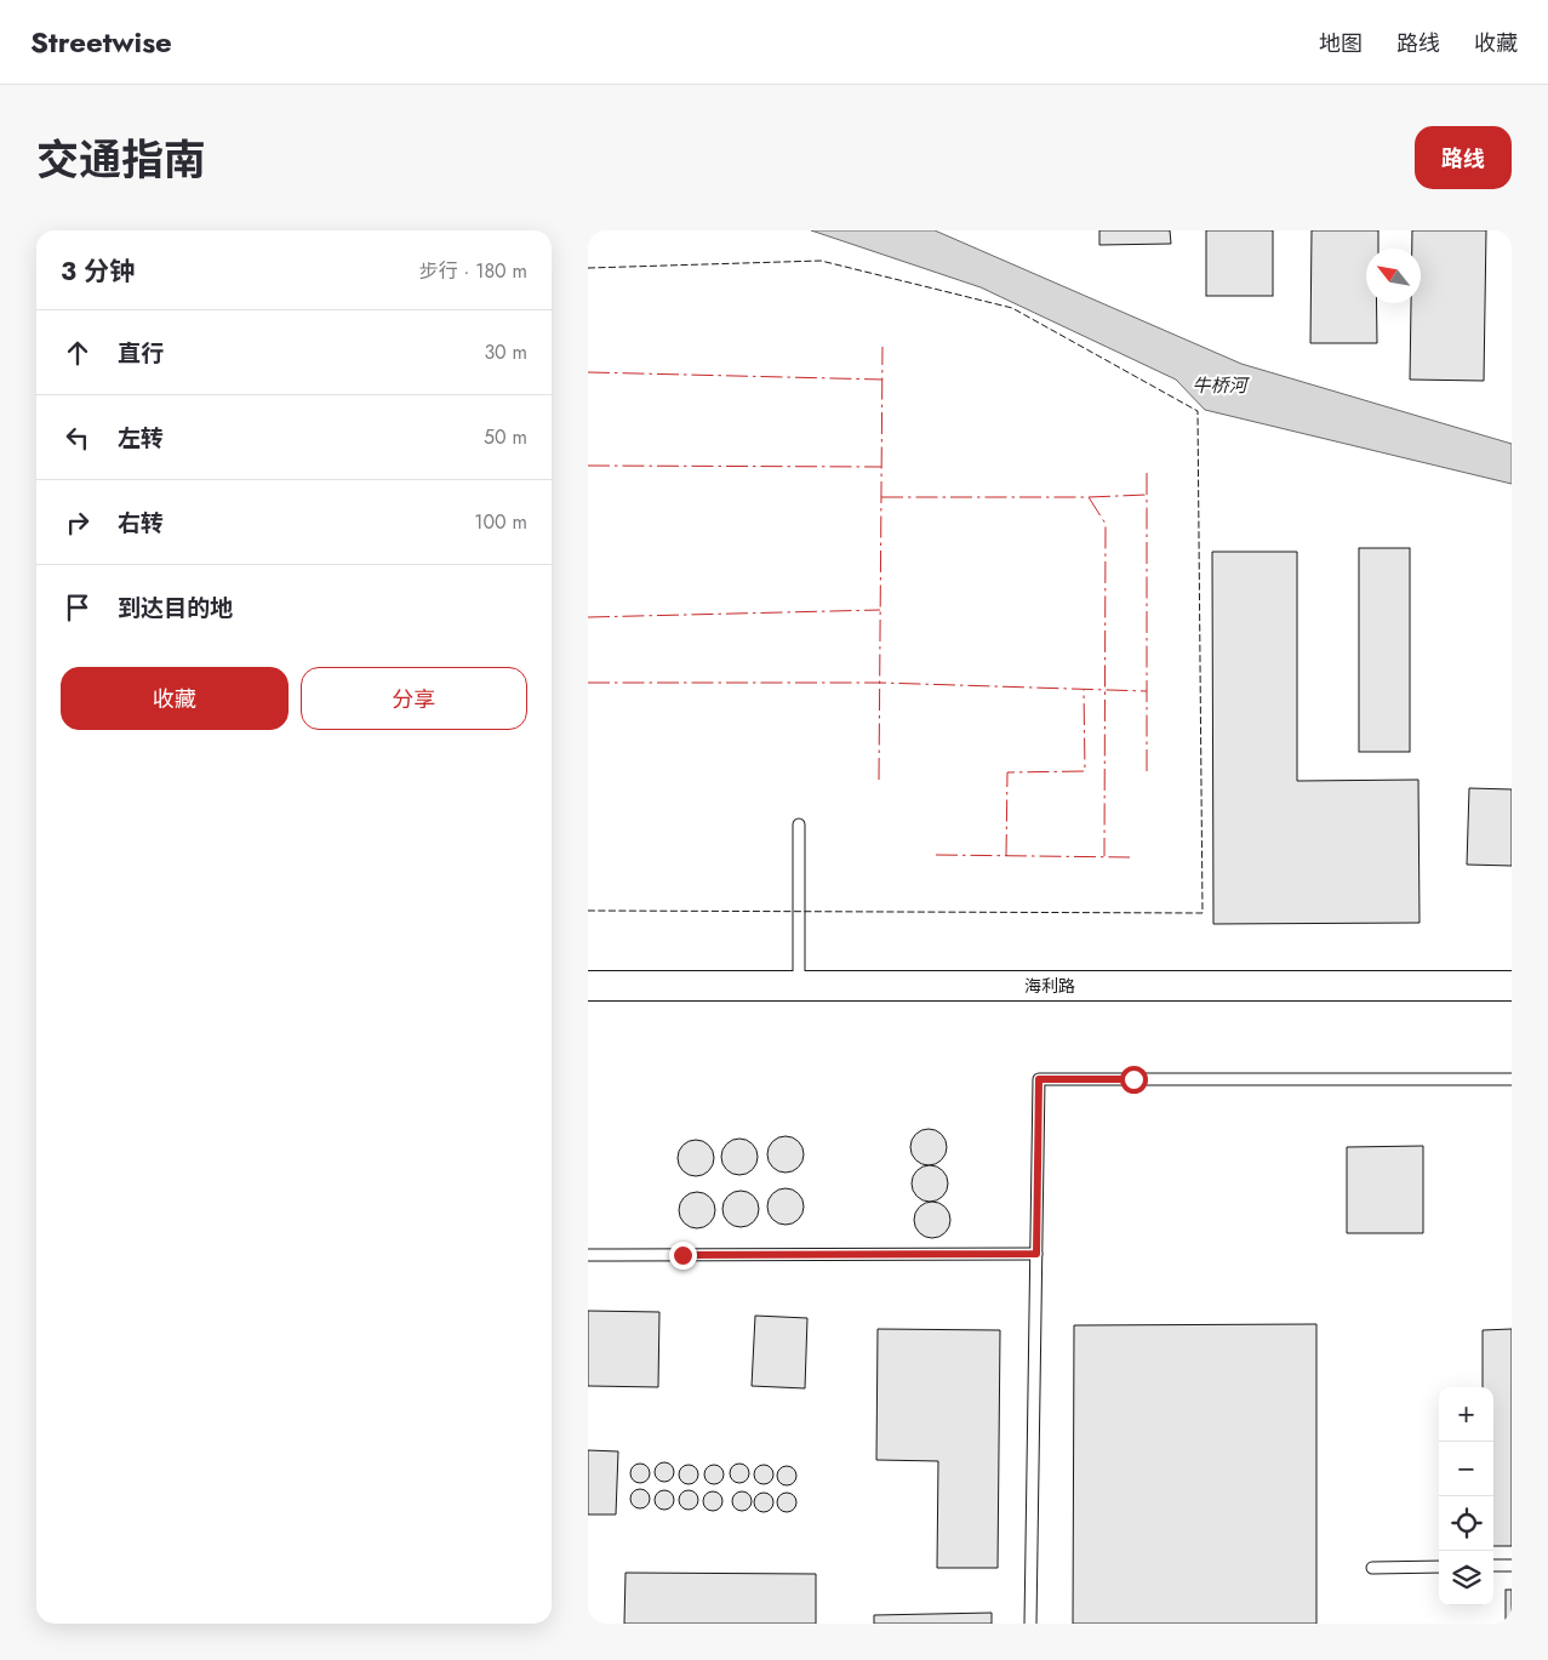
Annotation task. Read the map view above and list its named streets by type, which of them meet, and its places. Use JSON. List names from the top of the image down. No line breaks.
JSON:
{"streets":{"street":["海利路"]},"water":["牛桥河"],"north":"top left","page":{"header":"Streetwise","nav":["地图","路线","收藏"],"title":"交通指南","buttons":["路线",["收藏","分享"]],"heading":["3 分钟","步行 · 180 m"],"list":[["直行","30 m"],["左转","50 m"],["右转","100 m"],"到达目的地"],"map_buttons":["+","−"]}}
